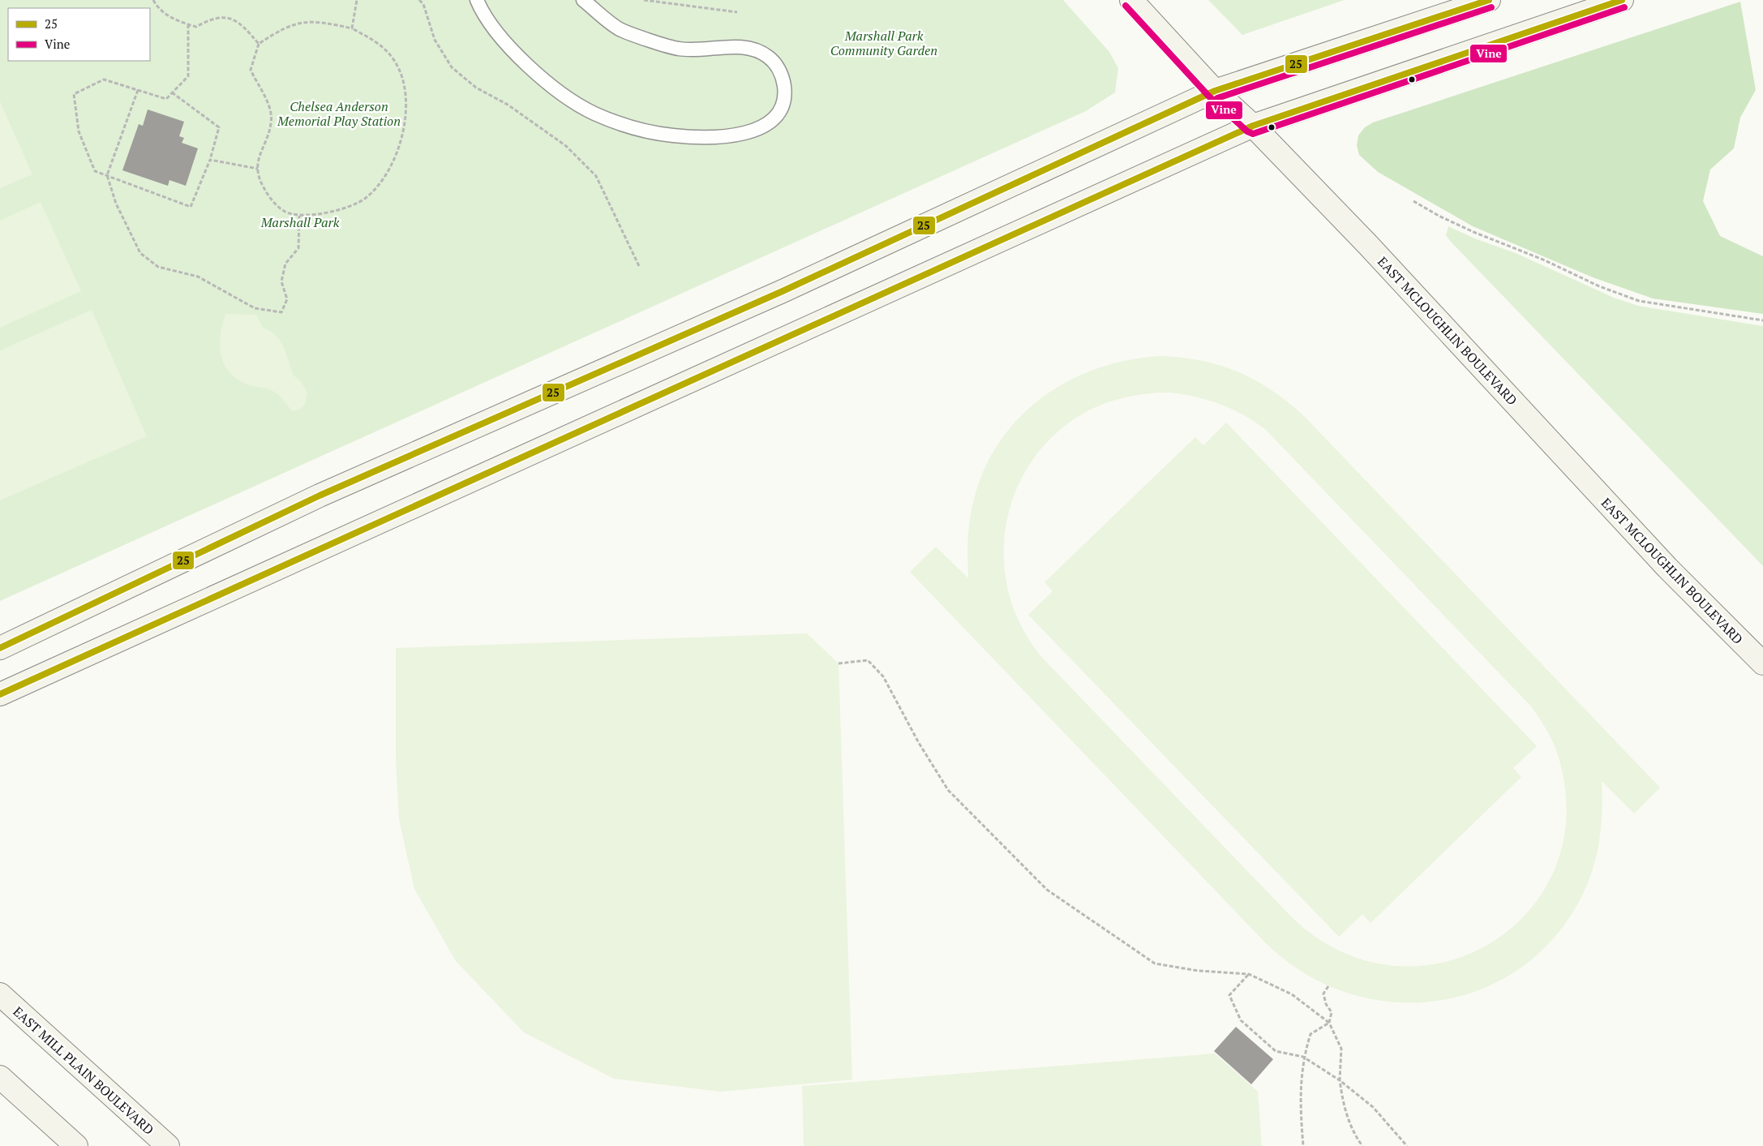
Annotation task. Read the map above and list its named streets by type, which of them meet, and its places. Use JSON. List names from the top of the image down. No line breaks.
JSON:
{"streets":{"street":["EAST MCLOUGHLIN BOULEVARD","EAST MILL PLAIN BOULEVARD"]},"parks":["Marshall Park Community Garden","Chelsea Anderson Memorial Play Station","Marshall Park"],"lines":["transit line 25","transit line Vine"],"legend":["25","Vine"]}
